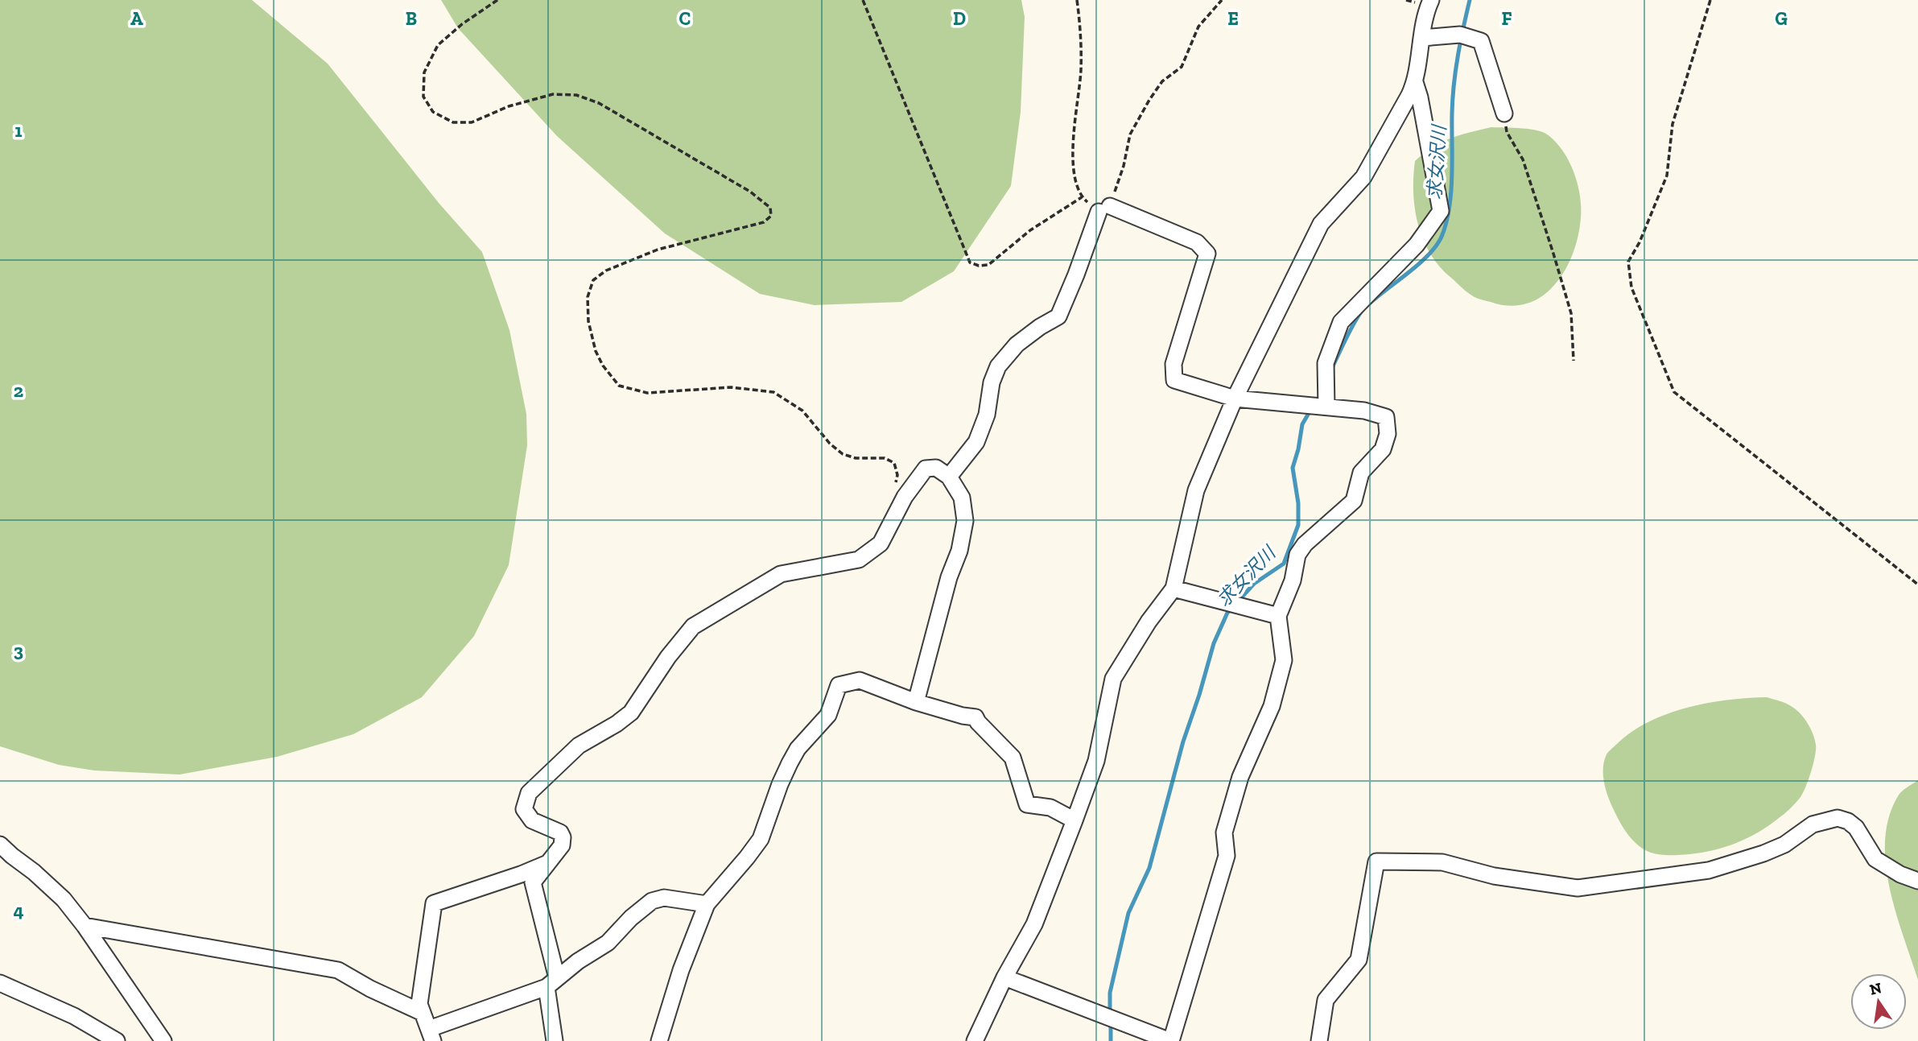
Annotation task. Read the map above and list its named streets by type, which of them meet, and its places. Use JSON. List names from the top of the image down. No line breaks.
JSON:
{"water":["求女沢川"],"north":"top","grid":{"columns":["A","B","C","D","E","F","G"],"rows":["1","2","3","4"]}}
